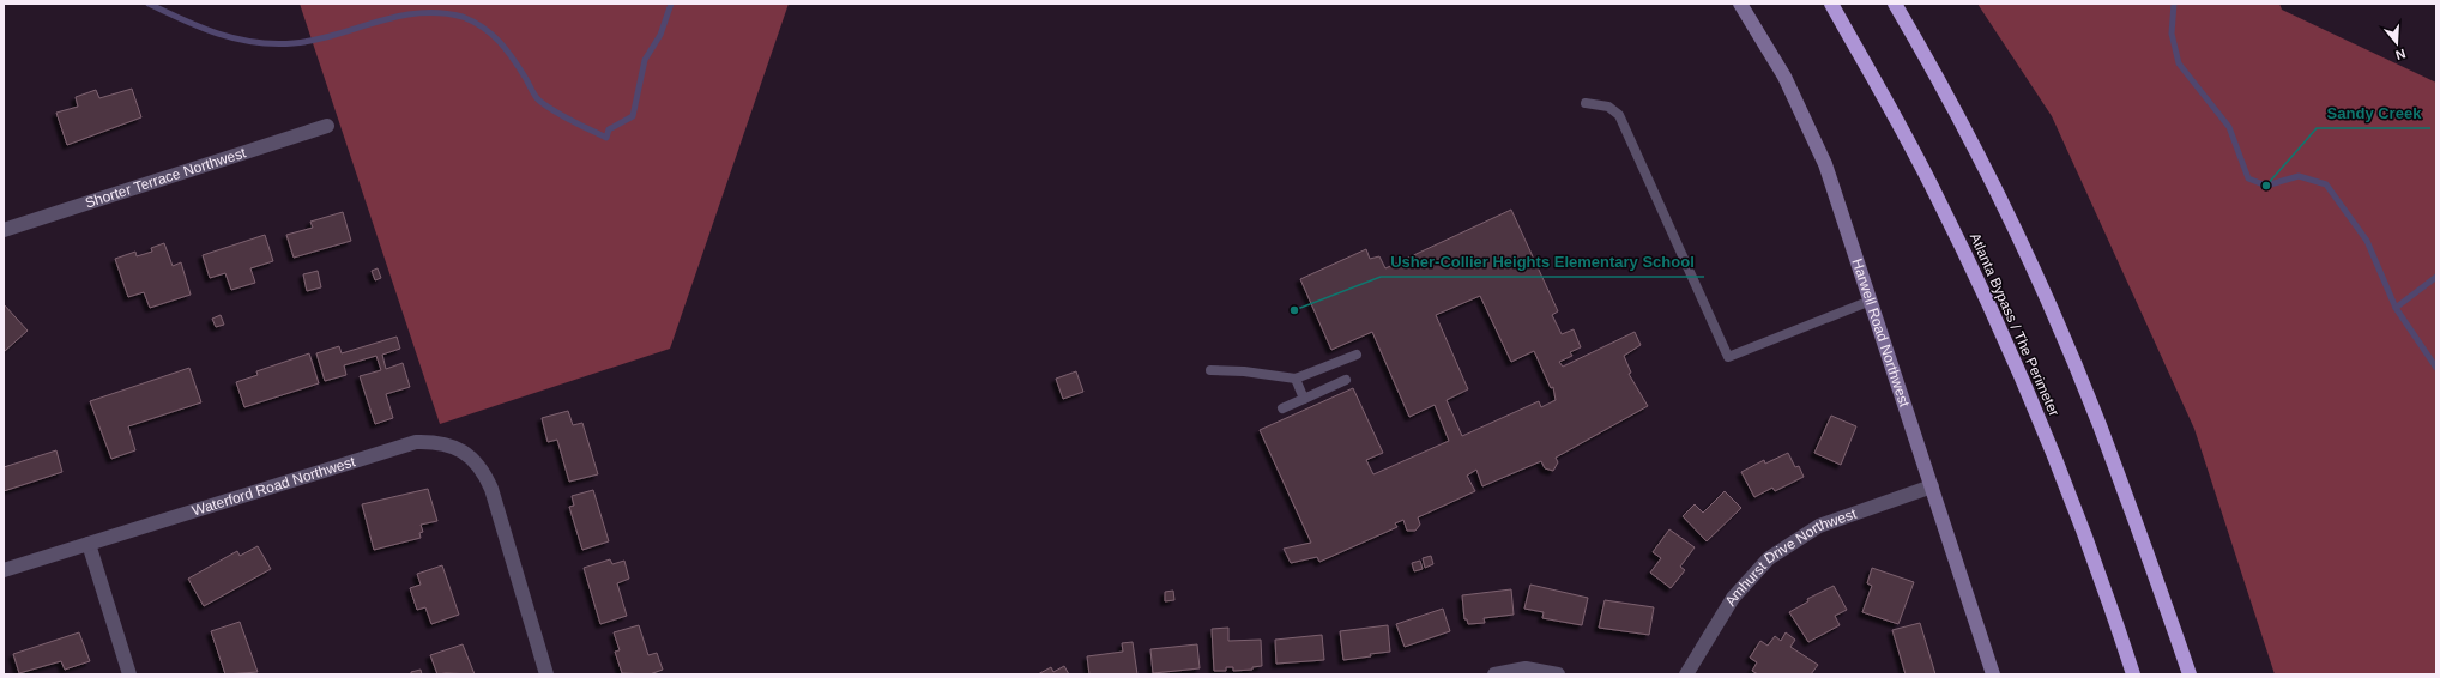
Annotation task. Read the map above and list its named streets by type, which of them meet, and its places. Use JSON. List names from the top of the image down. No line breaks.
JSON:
{"streets":{"highway":["Atlanta Bypass / The Perimeter"],"street":["Shorter Terrace Northwest","Harwell Road Northwest","Waterford Road Northwest","Amhurst Drive Northwest"]},"crossings":[["Harwell Road Northwest","Amhurst Drive Northwest"]],"places":["Sandy Creek","Usher-Collier Heights Elementary School"],"north":"bottom"}
